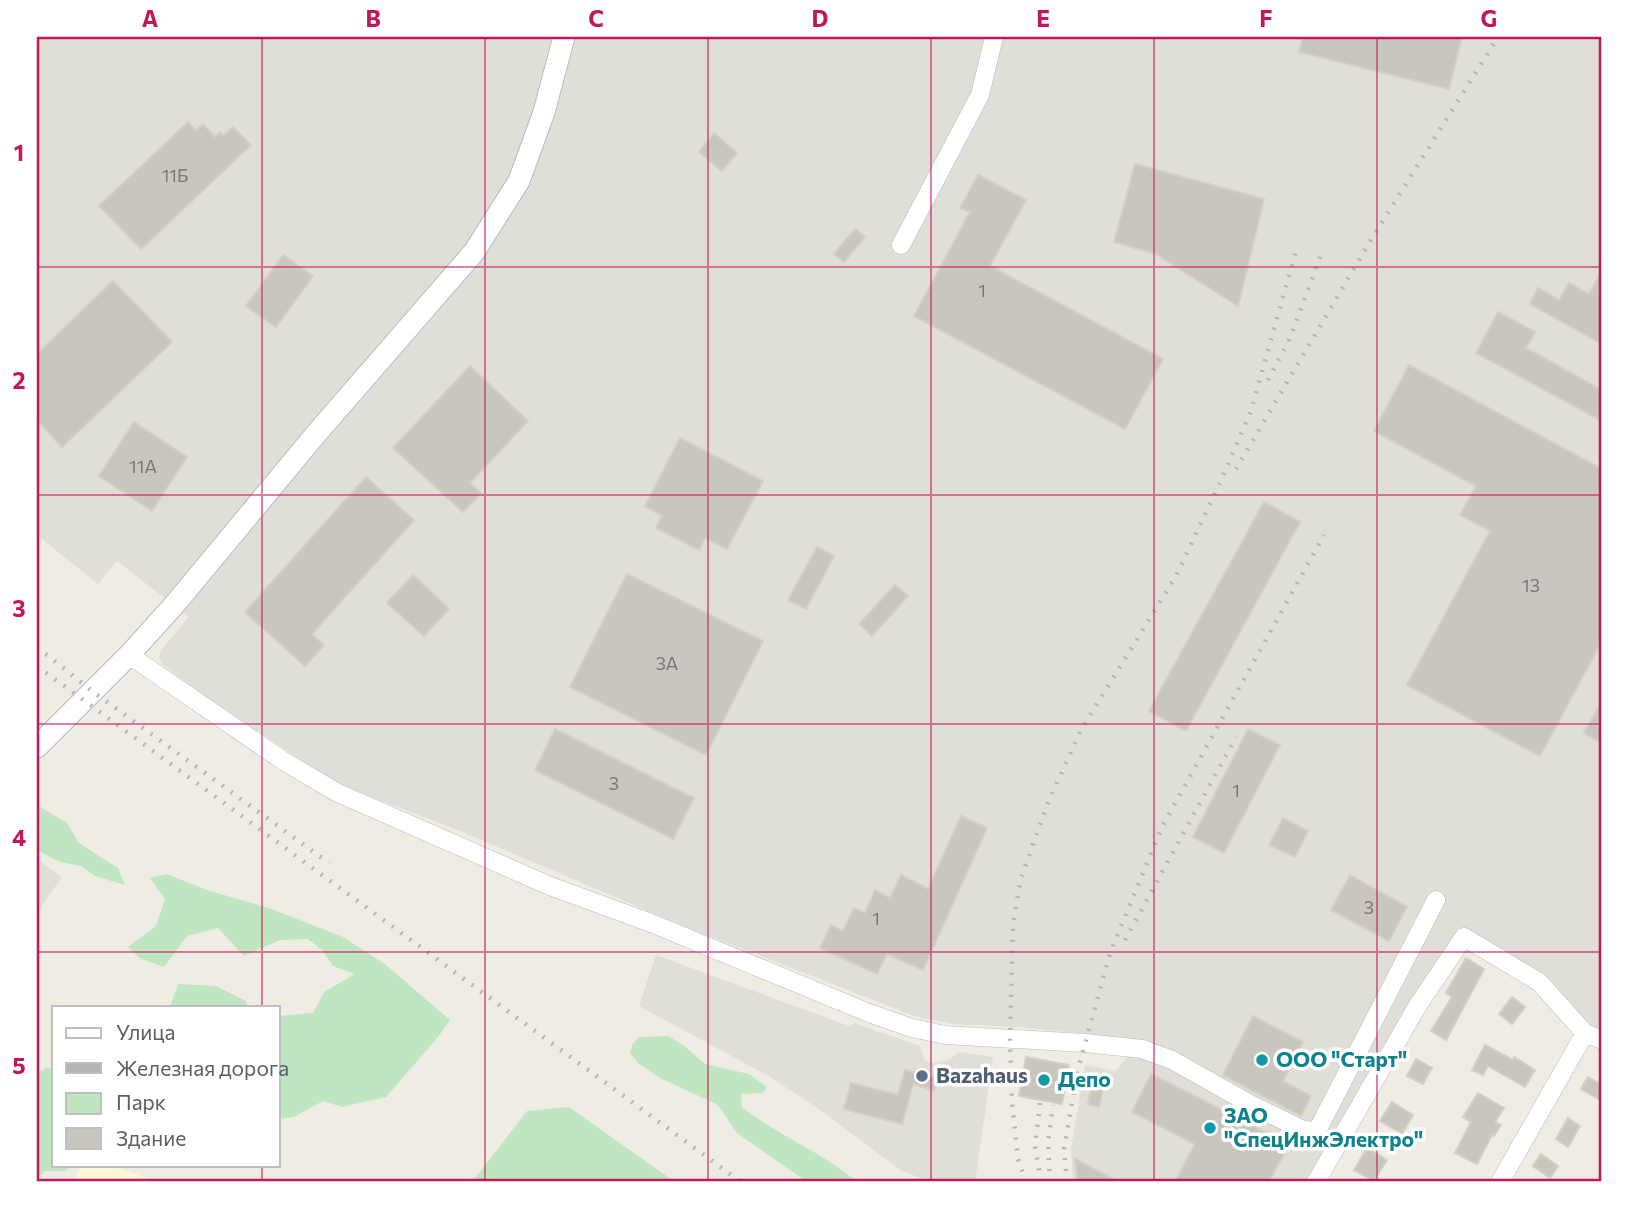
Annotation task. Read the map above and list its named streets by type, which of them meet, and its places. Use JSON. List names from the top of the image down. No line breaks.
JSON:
{"places":["ООО \"Старт\"","Bazahaus","Депо","ЗАО \"СпецИнжЭлектро\""],"house_numbers":["11Б","1","11А","13","3А","3","1","3","1"],"legend":["Улица","Железная дорога","Парк","Здание"],"grid":{"columns":["A","B","C","D","E","F","G"],"rows":["1","2","3","4","5"]}}
